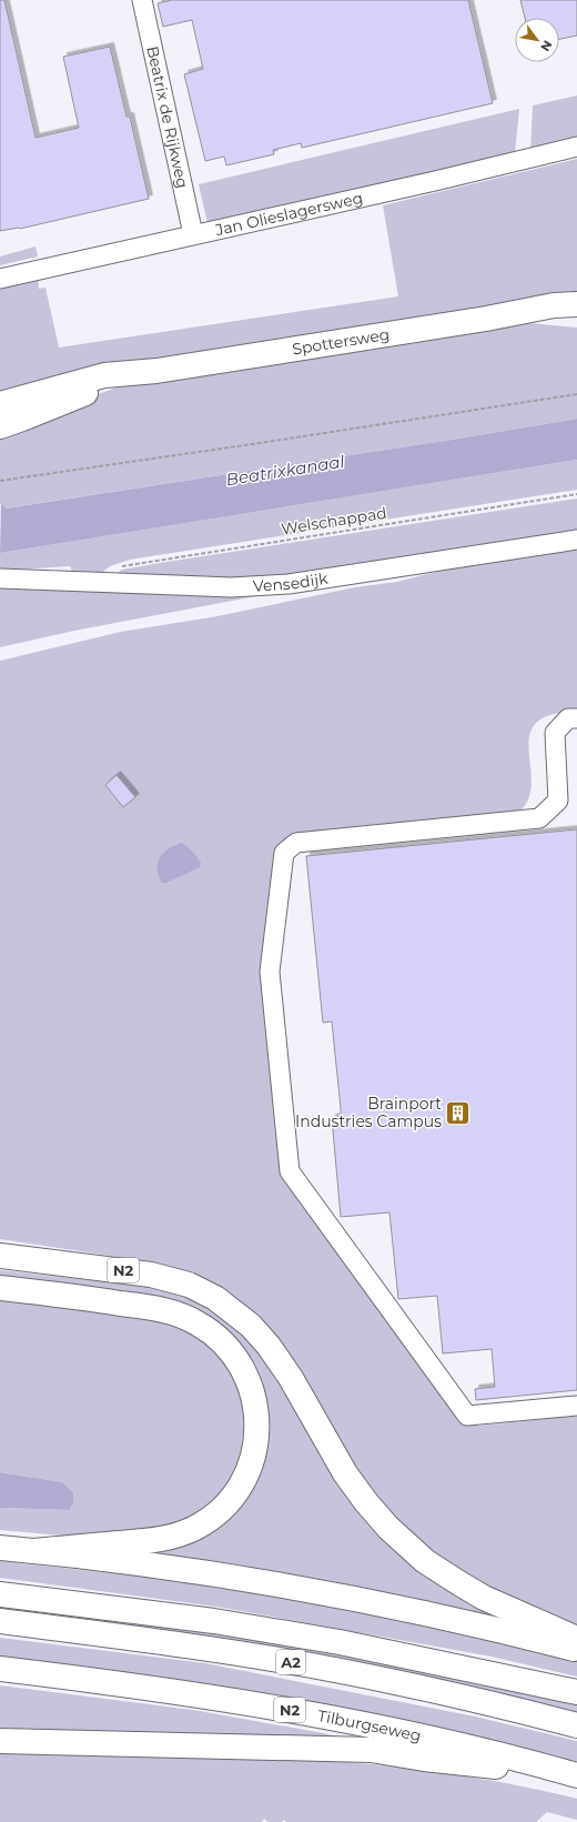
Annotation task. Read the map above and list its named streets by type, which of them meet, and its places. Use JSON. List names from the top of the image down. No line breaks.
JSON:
{"streets":{"main road":["Spottersweg","N2","A2","Tilburgseweg"],"street":["Beatrix de Rijkweg","Jan Olieslagersweg","Vensedijk"],"path":["Welschappad"]},"crossings":[["Beatrix de Rijkweg","Jan Olieslagersweg"],["N2","Tilburgseweg"]],"water":["Beatrixkanaal"],"places":{"building":["Brainport Industries Campus"]},"north":"bottom right"}
